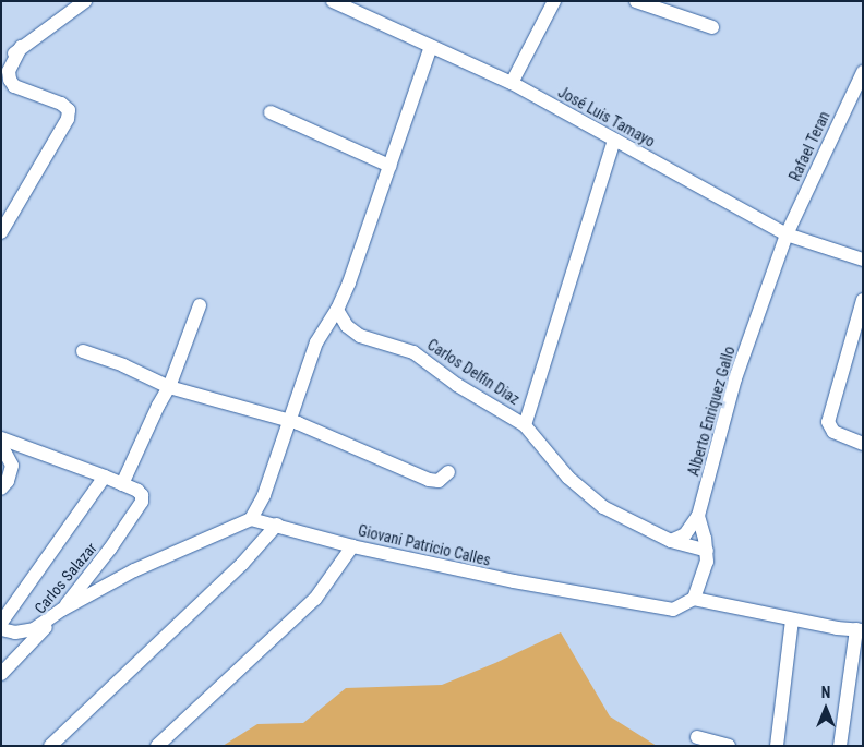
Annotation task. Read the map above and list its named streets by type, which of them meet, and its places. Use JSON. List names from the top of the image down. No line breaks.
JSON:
{"streets":{"street":["José Luis Tamayo","Rafael Teran","Carlos Delfin Diaz","Alberto Enriquez Gallo","Giovani Patricio Calles","Carlos Salazar"]},"crossings":[["José Luis Tamayo","Rafael Teran"],["José Luis Tamayo","Alberto Enriquez Gallo"],["Rafael Teran","Alberto Enriquez Gallo"],["Carlos Delfin Diaz","Alberto Enriquez Gallo"],["Alberto Enriquez Gallo","Giovani Patricio Calles"]],"north":"top"}
